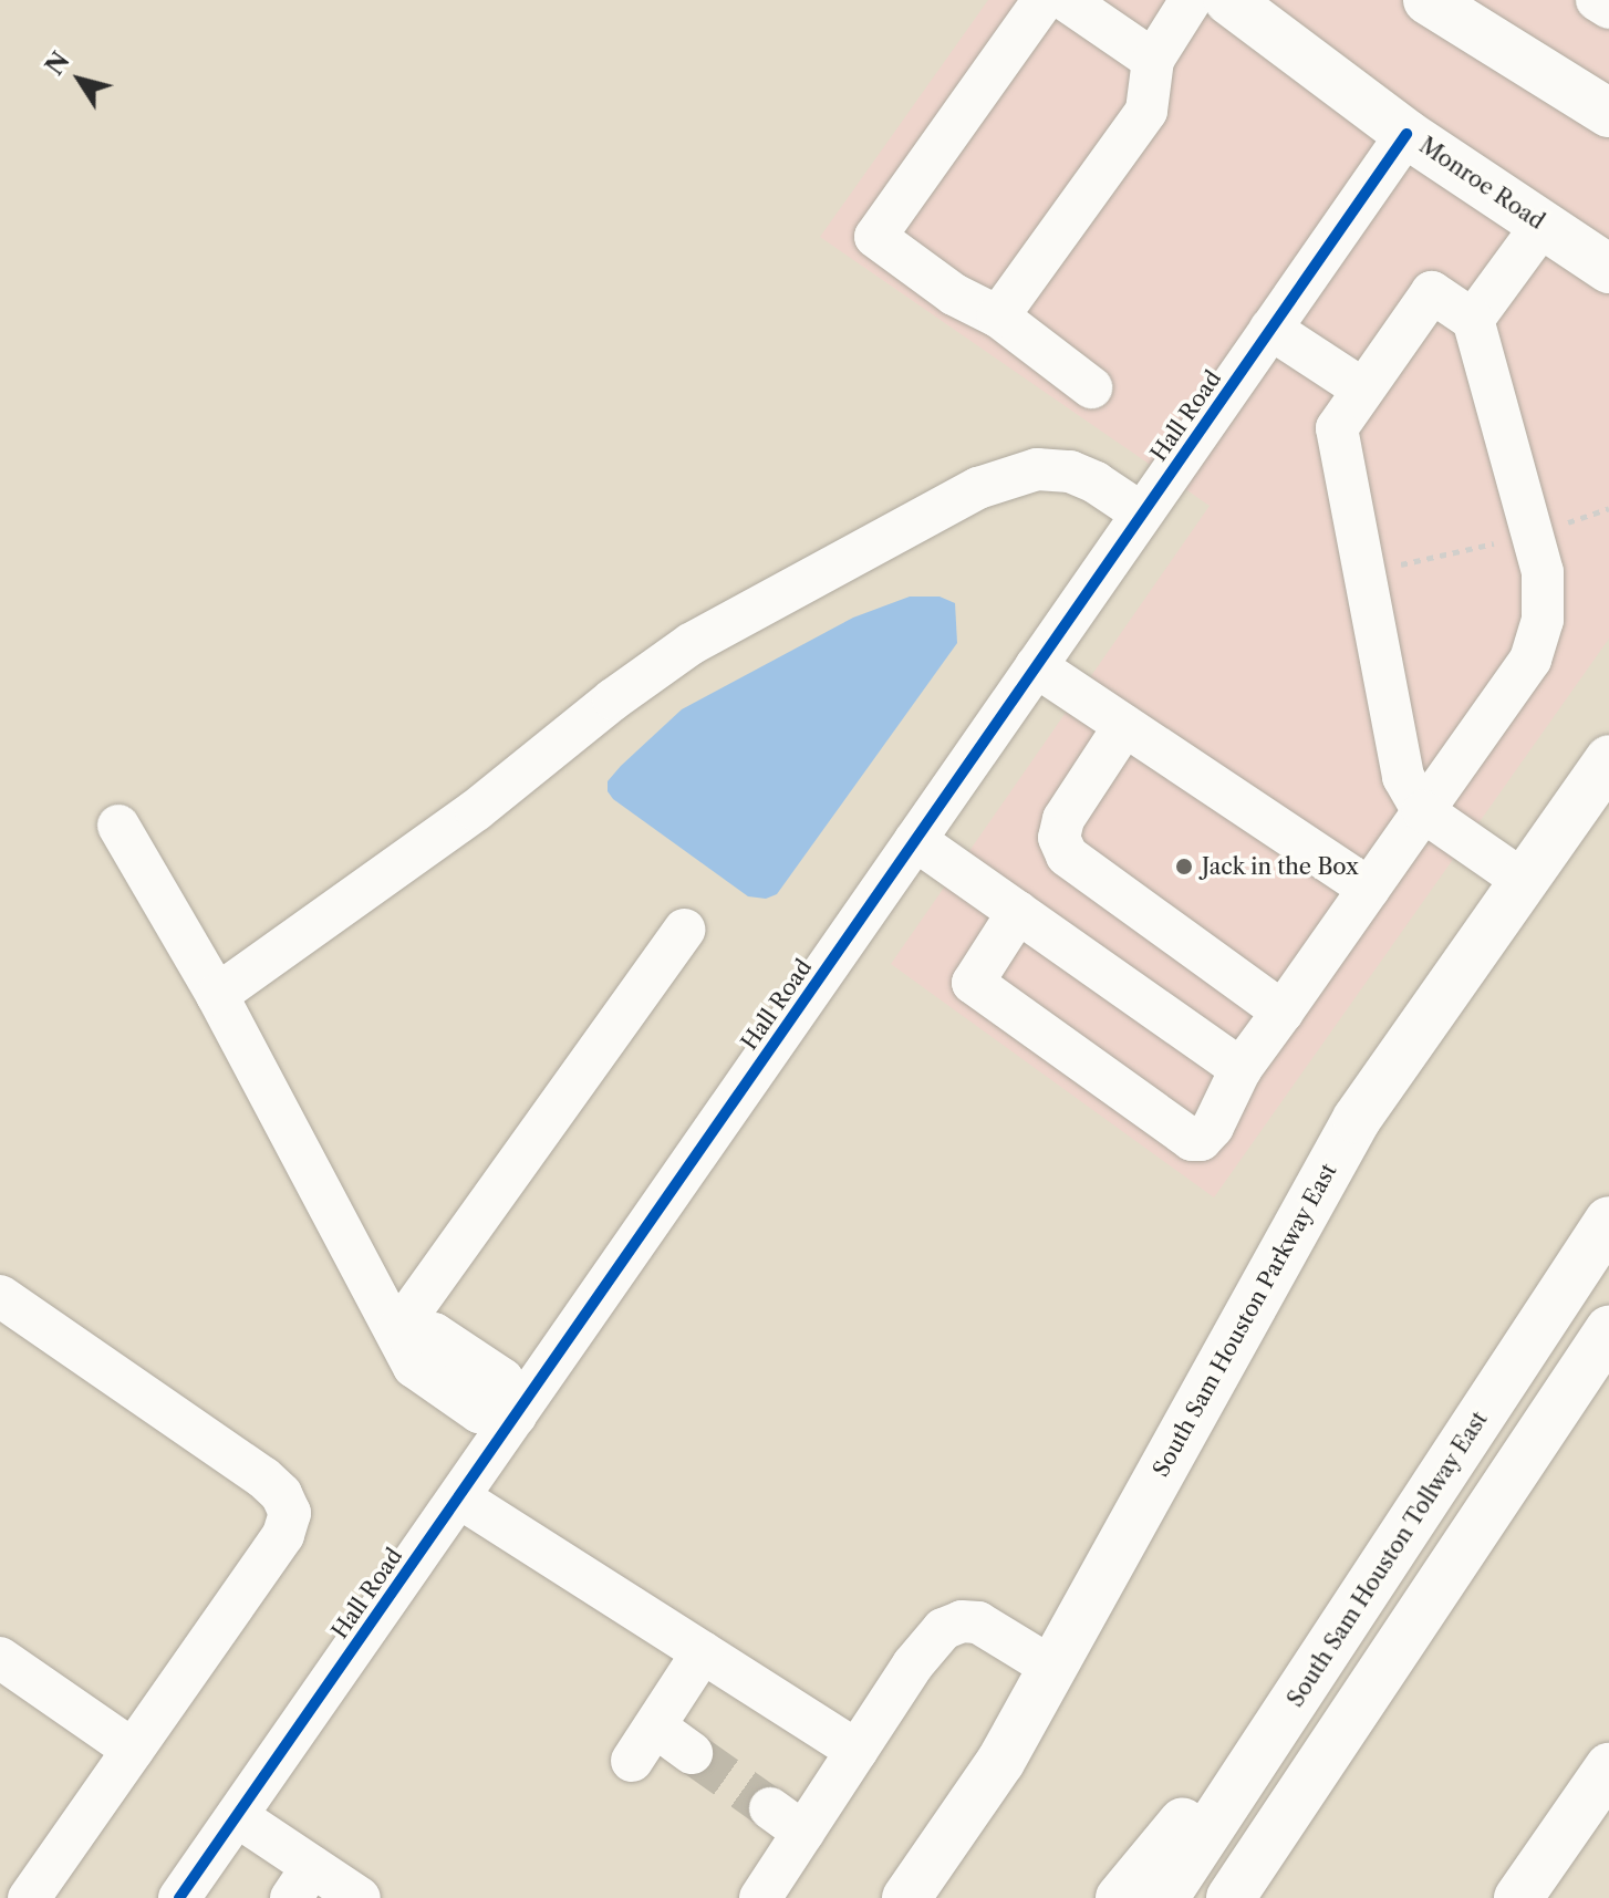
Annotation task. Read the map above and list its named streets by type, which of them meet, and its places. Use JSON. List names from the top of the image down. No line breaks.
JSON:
{"streets":{"main road":["Monroe Road","South Sam Houston Parkway East","South Sam Houston Tollway East"],"street":["Hall Road"]},"crossings":[["Monroe Road","Hall Road"]],"places":["Jack in the Box"],"north":"top left"}
